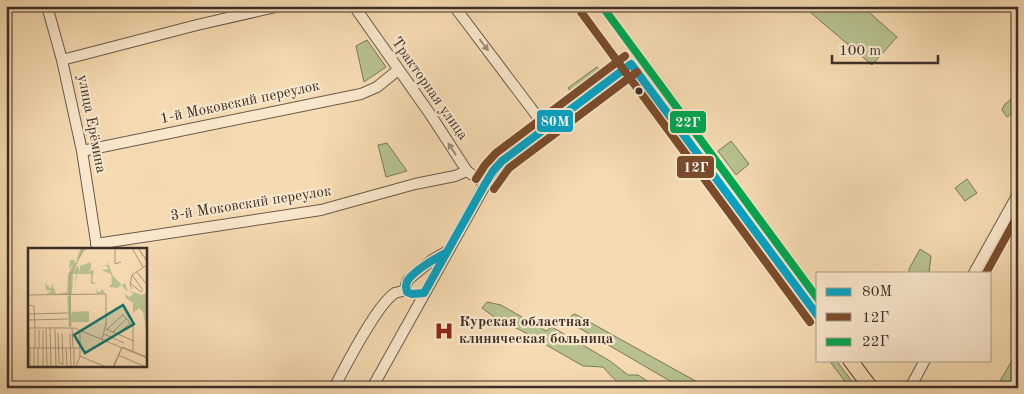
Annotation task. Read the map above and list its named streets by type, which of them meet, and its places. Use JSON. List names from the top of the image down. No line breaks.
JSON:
{"streets":{"street":["Тракторная улица","1-й Моковский переулок","улица Ерёмина","3-й Моковский переулок"]},"crossings":[["Тракторная улица","1-й Моковский переулок"],["Тракторная улица","3-й Моковский переулок"],["1-й Моковский переулок","улица Ерёмина"],["улица Ерёмина","3-й Моковский переулок"]],"places":{"hospital":["Курская областная клиническая больница"]},"lines":["transit line 22Г","transit line 12Г","transit line 80М"],"legend":["80М","12Г","22Г"],"scale_bar":"100 m"}
